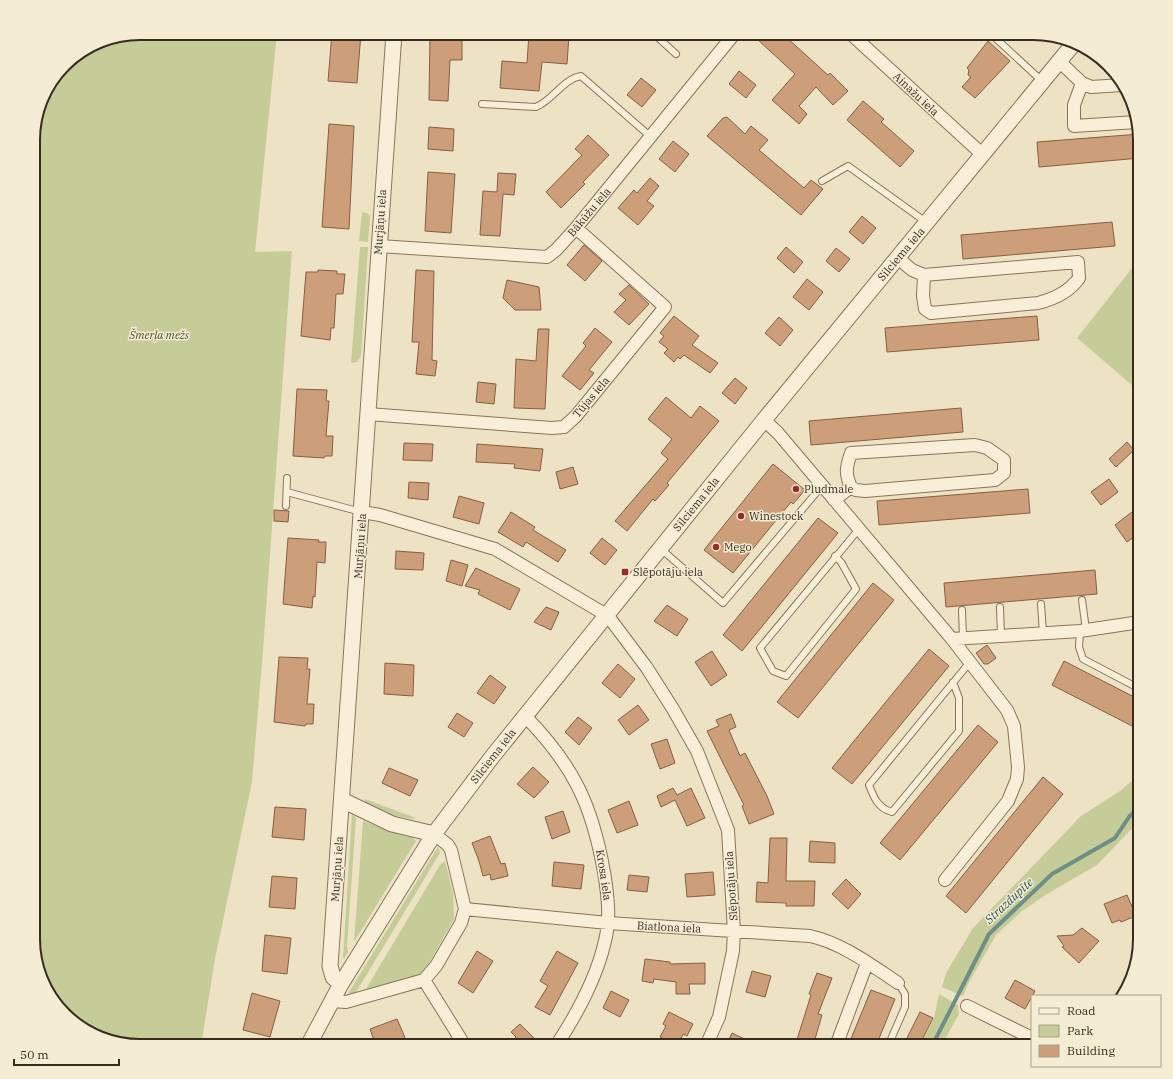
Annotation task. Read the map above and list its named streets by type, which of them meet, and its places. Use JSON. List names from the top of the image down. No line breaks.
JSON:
{"streets":{"street":["Ainažu iela","Bākūžu iela","Murjāņu iela","Silciema iela","Tūjas iela","Krosa iela","Slēpotāju iela","Biatlona iela"]},"crossings":[["Ainažu iela","Silciema iela"],["Bākūžu iela","Murjāņu iela"],["Bākūžu iela","Tūjas iela"],["Murjāņu iela","Silciema iela"],["Murjāņu iela","Tūjas iela"],["Murjāņu iela","Slēpotāju iela"],["Silciema iela","Krosa iela"],["Silciema iela","Slēpotāju iela"],["Krosa iela","Biatlona iela"],["Slēpotāju iela","Biatlona iela"]],"water":["Strazdupīte"],"parks":["Šmerļa mežs"],"places":{"other":["Pludmale","Winestock","Mego"],"transit":["Slēpotāju iela"]},"legend":["Road","Park","Building"],"scale_bar":"50 m"}
